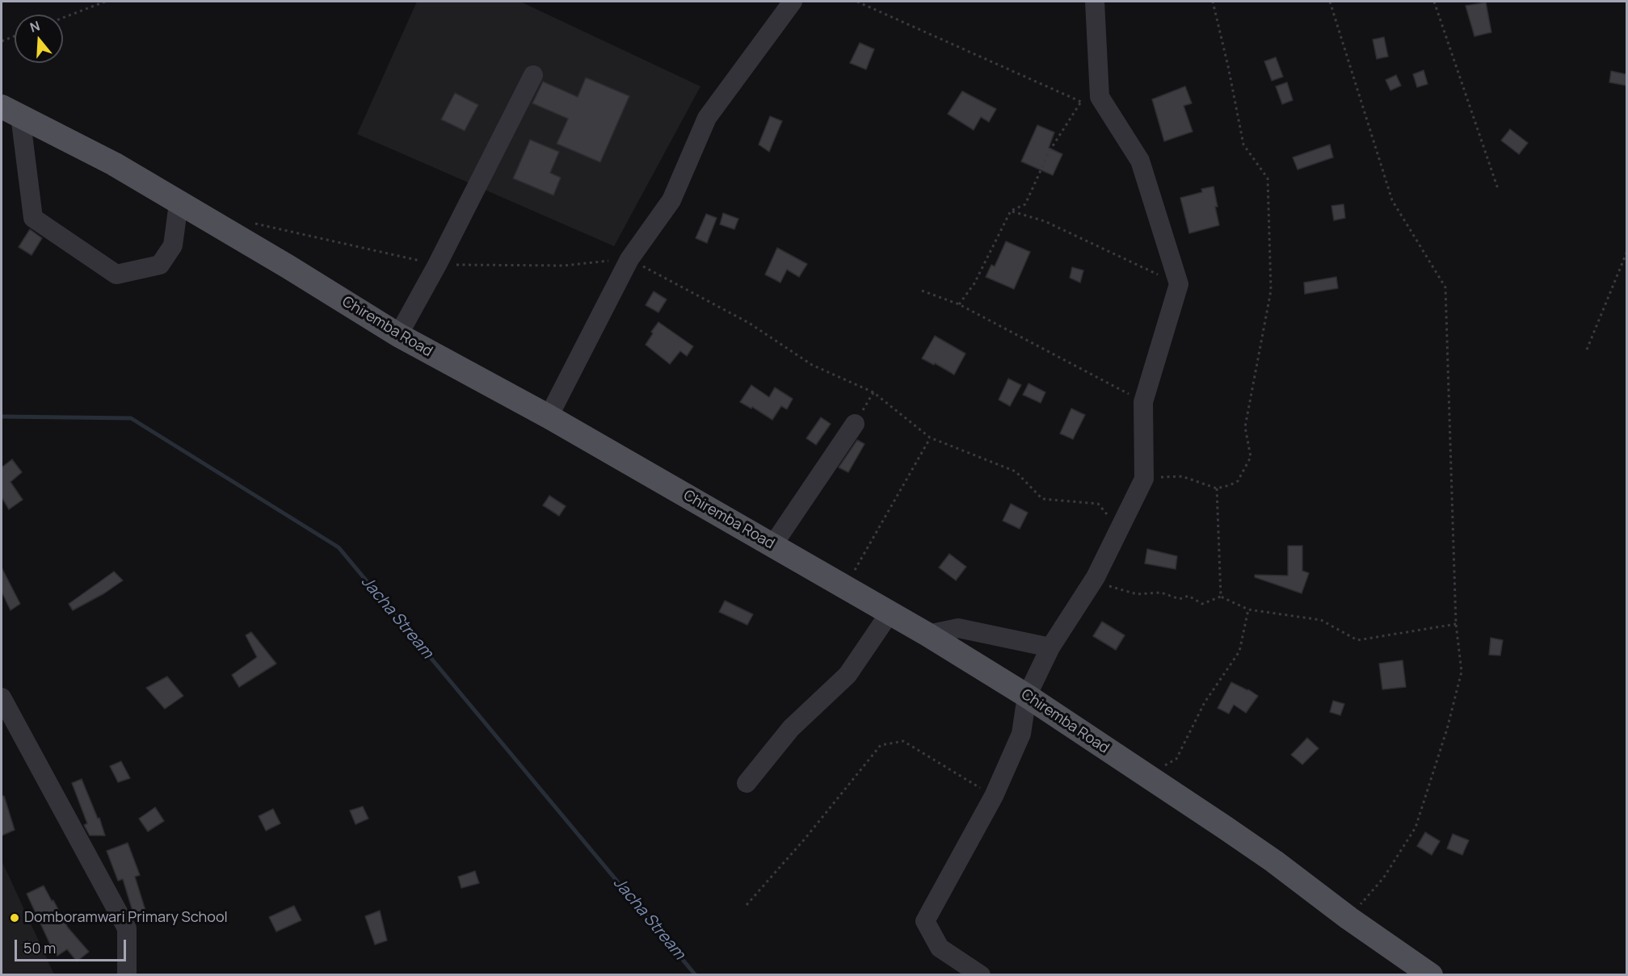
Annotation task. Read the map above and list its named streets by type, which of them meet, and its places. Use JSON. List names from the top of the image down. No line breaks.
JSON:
{"streets":{"main road":["Chiremba Road"]},"water":["Jacha Stream"],"places":["Domboramwari Primary School"],"scale_bar":"50 m","north":"top"}
